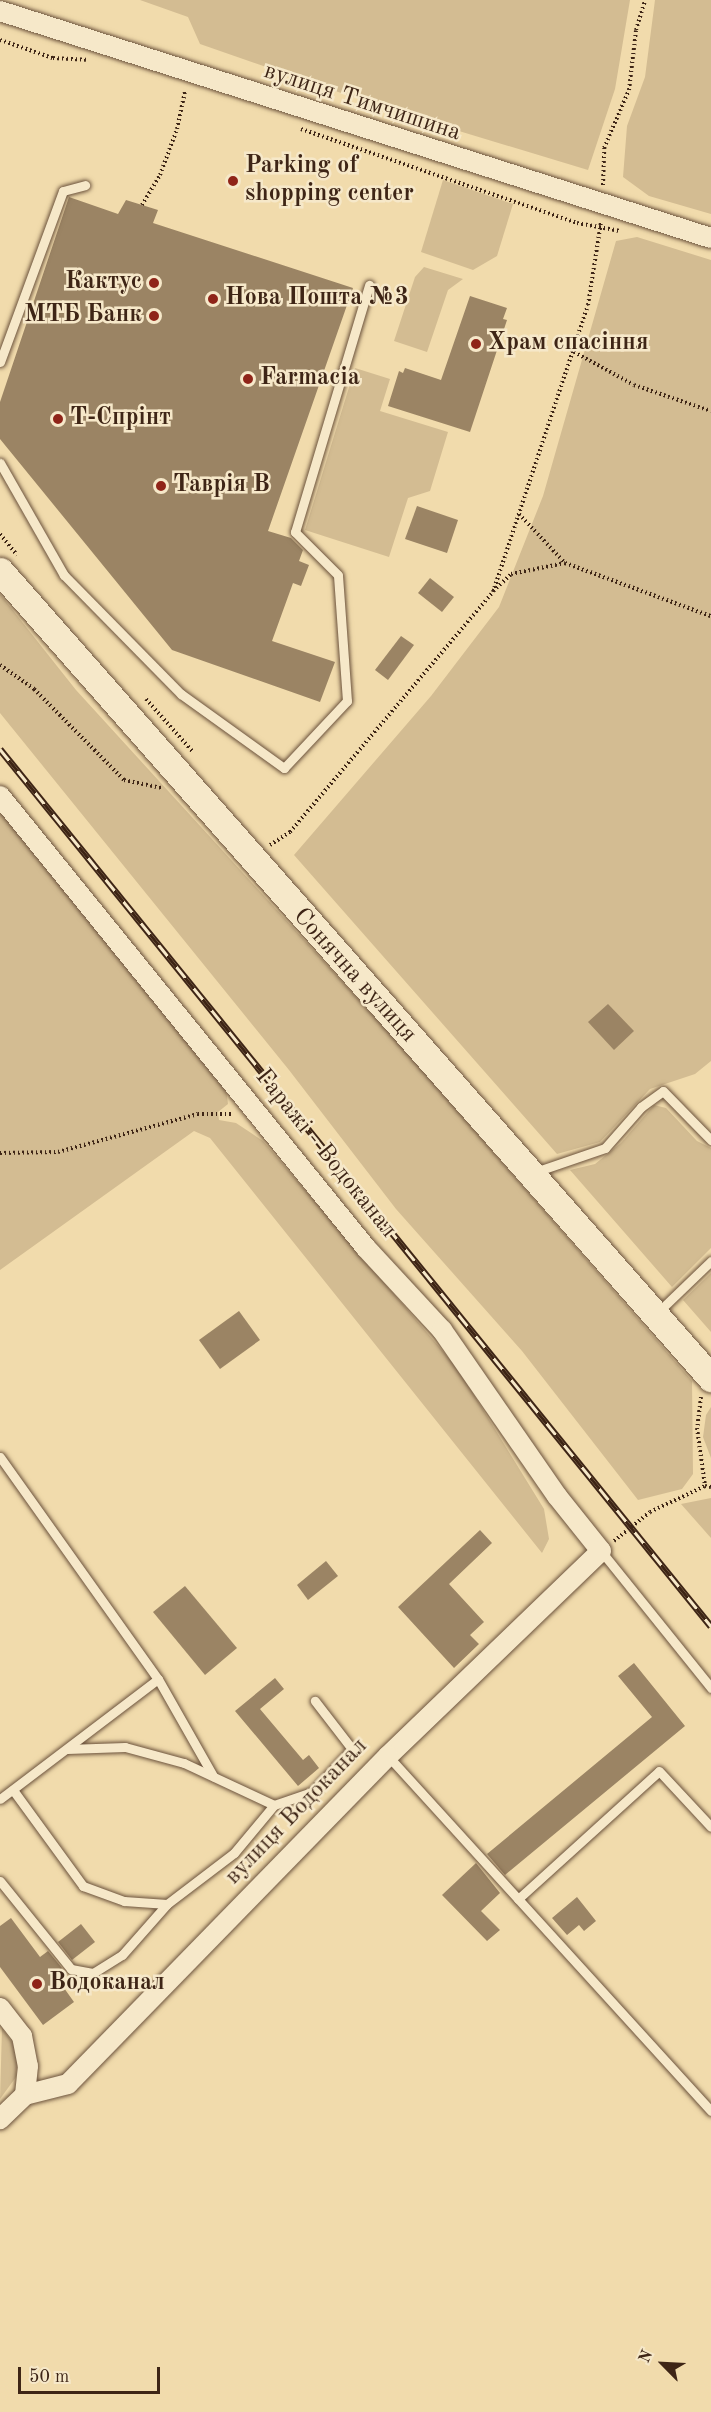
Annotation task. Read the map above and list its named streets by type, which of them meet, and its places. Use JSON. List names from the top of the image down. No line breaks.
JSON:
{"streets":{"street":["вулиця Тимчишина","Сонячна вулиця","Гаражі - Водоканал","вулиця Водоканал"]},"crossings":[["Гаражі - Водоканал","вулиця Водоканал"]],"places":["Parking of shopping center","Кактус","Нова Пошта №3","МТБ Банк","Храм спасіння","Farmacia","Т-Спрінт","Таврія В","Водоканал"],"scale_bar":"50 m","north":"top left"}
